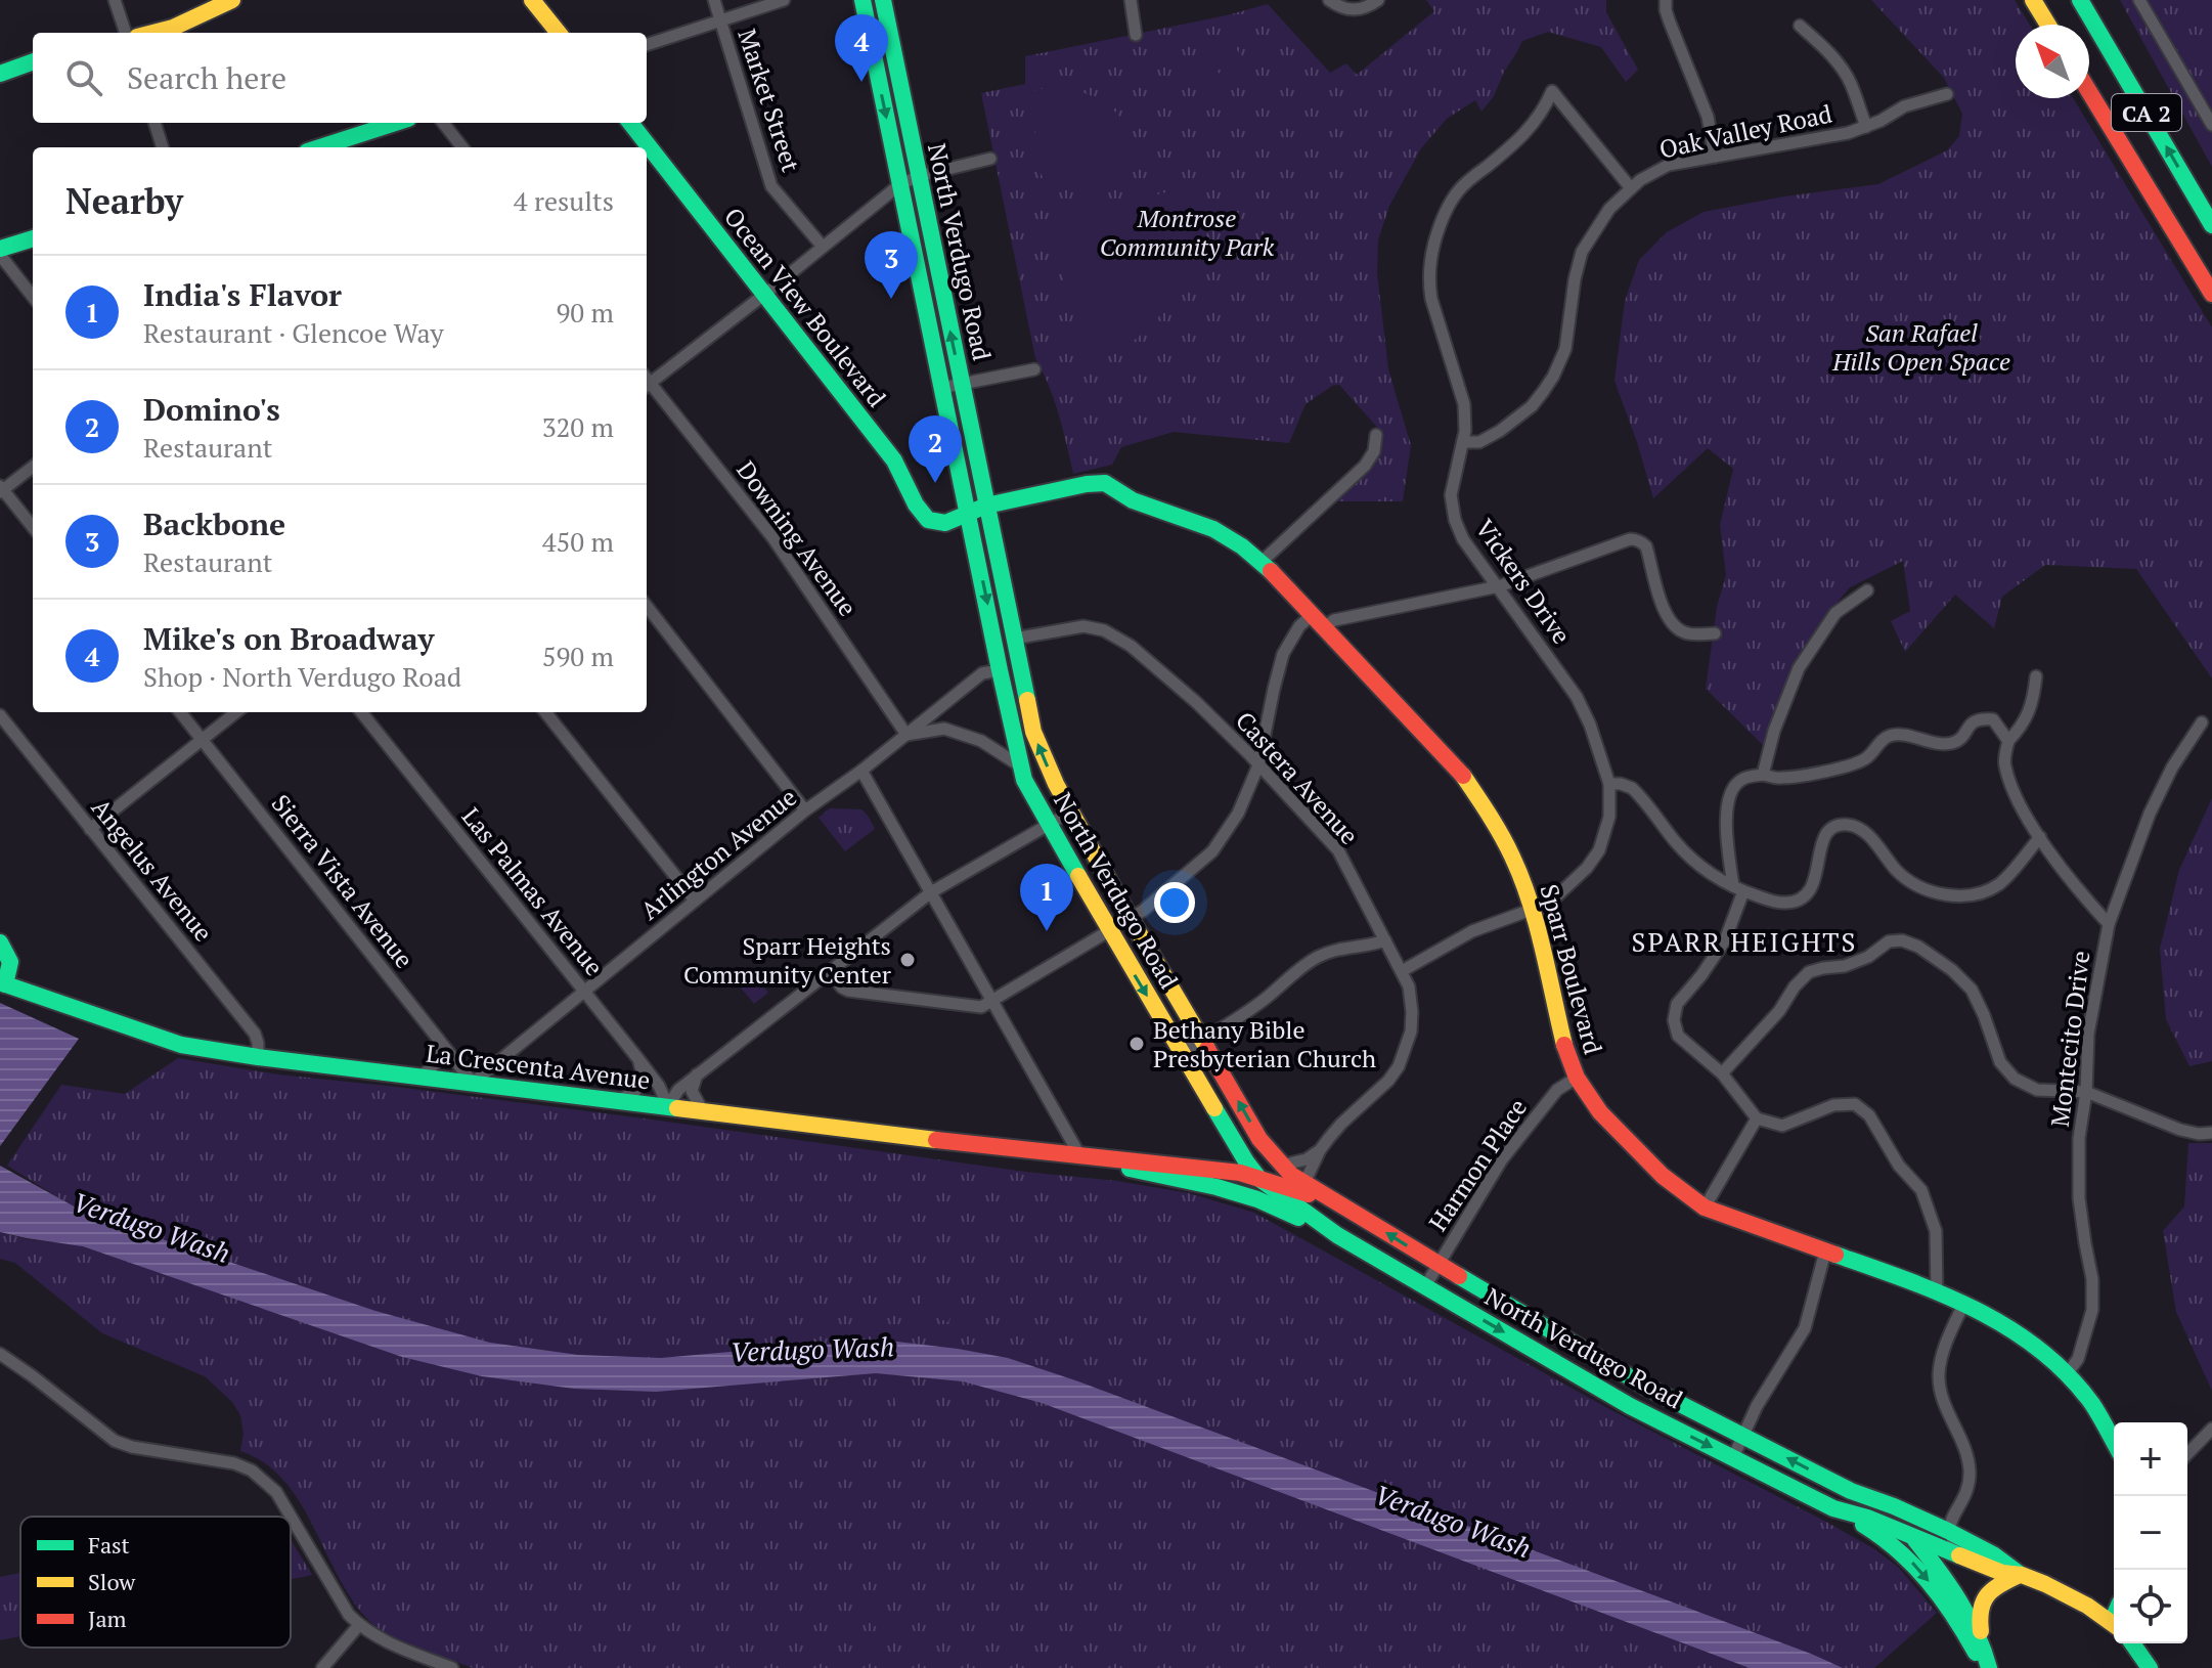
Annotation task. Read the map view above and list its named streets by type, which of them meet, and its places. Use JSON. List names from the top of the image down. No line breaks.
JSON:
{"streets":{"main road":["CA 2","North Verdugo Road","Ocean View Boulevard","Sparr Boulevard","La Crescenta Avenue"],"street":["Market Street","Oak Valley Road","Downing Avenue","Vickers Drive","Castera Avenue","Arlington Avenue","Angelus Avenue","Sierra Vista Avenue","Las Palmas Avenue","Montecito Drive","Harmon Place"]},"crossings":[["Oak Valley Road","Vickers Drive"],["North Verdugo Road","Ocean View Boulevard"],["North Verdugo Road","Castera Avenue"],["North Verdugo Road","Arlington Avenue"],["North Verdugo Road","La Crescenta Avenue"],["North Verdugo Road","Harmon Place"],["Ocean View Boulevard","Sparr Boulevard"],["Downing Avenue","Arlington Avenue"],["Vickers Drive","Castera Avenue"],["Vickers Drive","Sparr Boulevard"],["Arlington Avenue","Sierra Vista Avenue"],["Arlington Avenue","Las Palmas Avenue"],["Arlington Avenue","La Crescenta Avenue"],["Angelus Avenue","La Crescenta Avenue"],["Sierra Vista Avenue","La Crescenta Avenue"],["Las Palmas Avenue","La Crescenta Avenue"],["Sparr Boulevard","Montecito Drive"],["Sparr Boulevard","Harmon Place"]],"districts":["SPARR HEIGHTS"],"water":["Verdugo Wash"],"parks":["Montrose Community Park","San Rafael Hills Open Space"],"places":["Sparr Heights Community Center","Bethany Bible Presbyterian Church"],"legend":["Fast","Slow","Jam"],"north":"top left","page":{"pins":["4","3","2","1"],"search":"Search here","heading":["Nearby","4 results"],"list":[{"mark":"1","name":"India's Flavor","note":"Restaurant · Glencoe Way","value":"90 m"},{"mark":"2","name":"Domino's","note":"Restaurant","value":"320 m"},{"mark":"3","name":"Backbone","note":"Restaurant","value":"450 m"},{"mark":"4","name":"Mike's on Broadway","note":"Shop · North Verdugo Road","value":"590 m"}],"map_buttons":["+","−"]}}
